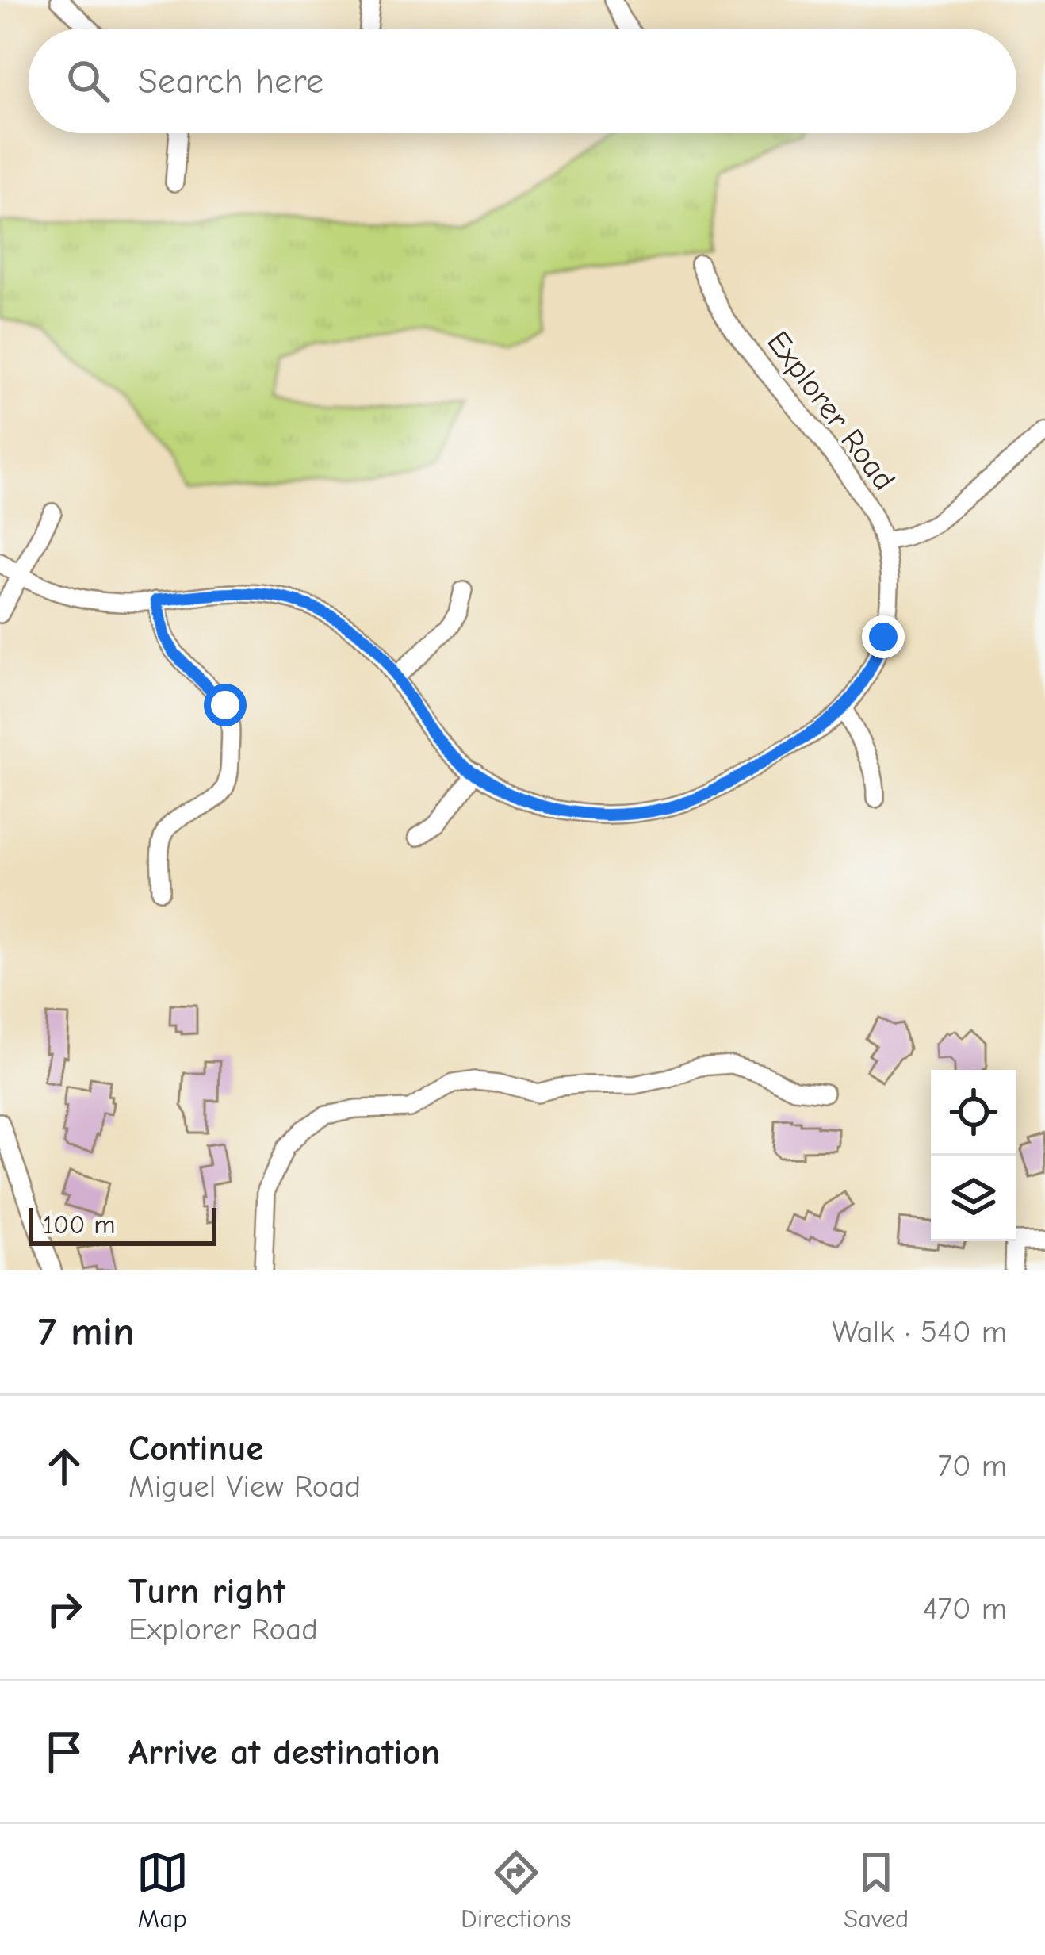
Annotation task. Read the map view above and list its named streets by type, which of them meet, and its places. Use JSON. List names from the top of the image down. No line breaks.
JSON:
{"streets":{"street":["Explorer Road"]},"scale_bar":"100 m","page":{"search":"Search here","scale":"100 m","heading":["7 min","Walk · 540 m"],"list":[["Continue","Miguel View Road","70 m"],["Turn right","Explorer Road","470 m"],"Arrive at destination"],"nav":["Map","Directions","Saved"]}}
